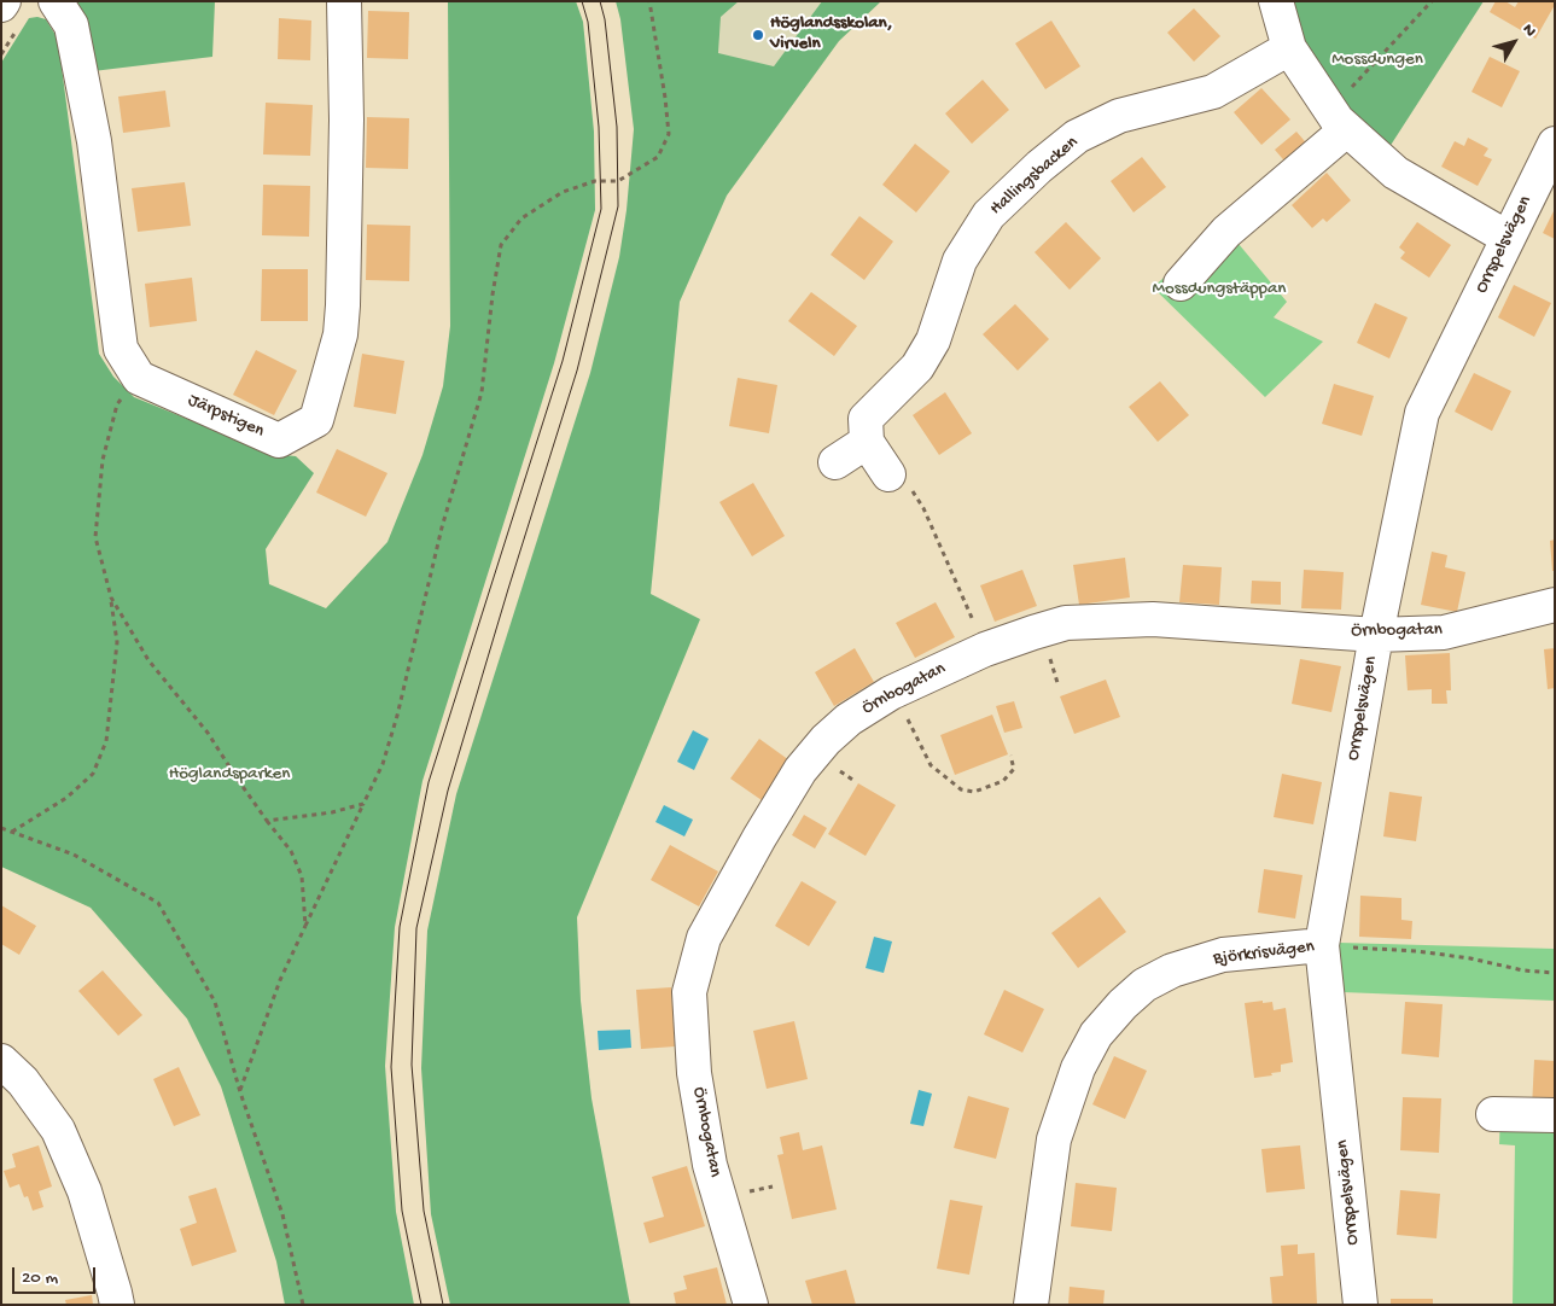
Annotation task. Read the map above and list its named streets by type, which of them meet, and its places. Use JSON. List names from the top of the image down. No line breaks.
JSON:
{"streets":{"street":["Hallingsbacken","Orrspelsvägen","Järpstigen","Örnbogatan","Björkrisvägen"]},"crossings":[["Orrspelsvägen","Örnbogatan"],["Orrspelsvägen","Björkrisvägen"]],"parks":["Mossdungen","Mossdungstäppan","Höglandsparken"],"places":["Höglandsskolan, Virveln"],"scale_bar":"20 m","north":"top right"}
